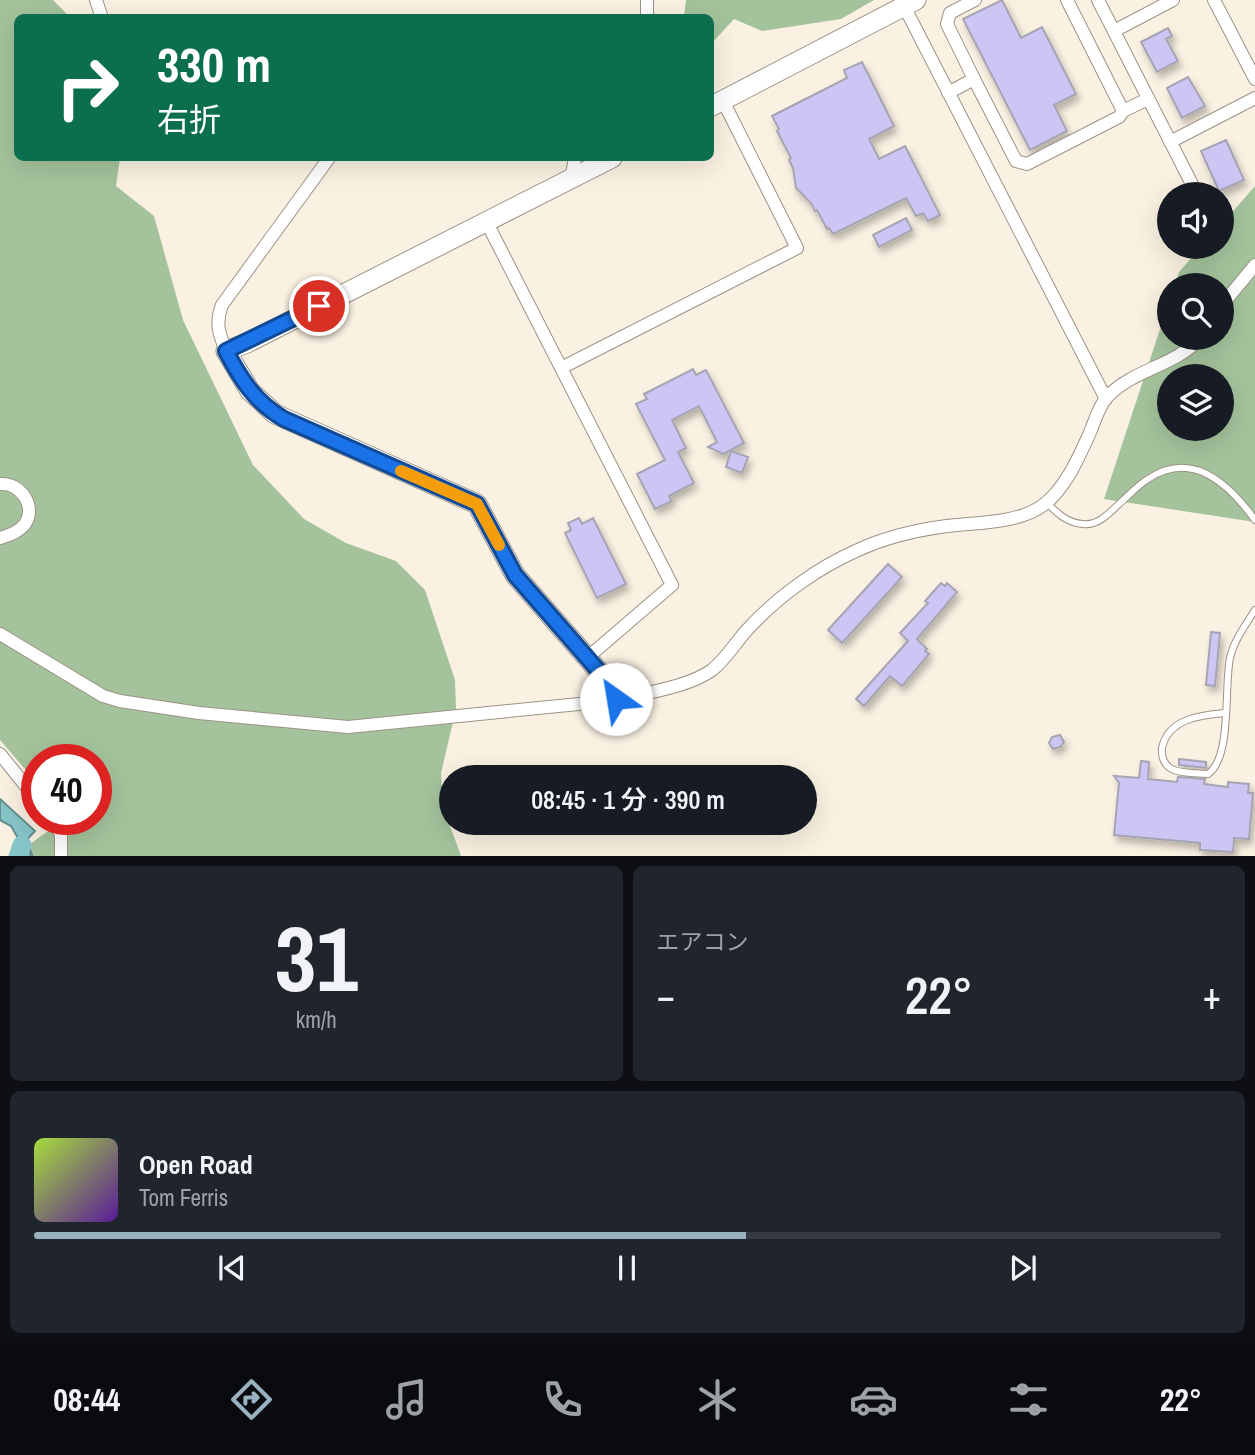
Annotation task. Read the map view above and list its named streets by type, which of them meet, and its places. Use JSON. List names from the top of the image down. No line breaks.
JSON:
{"page":{"turn":["330 m","右折"],"limit":"40","trip":"08:45 · 1 分 · 390 m","tile":[["31","km/h"],"エアコン"],"heat":["−","22°","+"],"song":["Open Road","Tom Ferris"],"tabs":["08:44","22°"]}}
